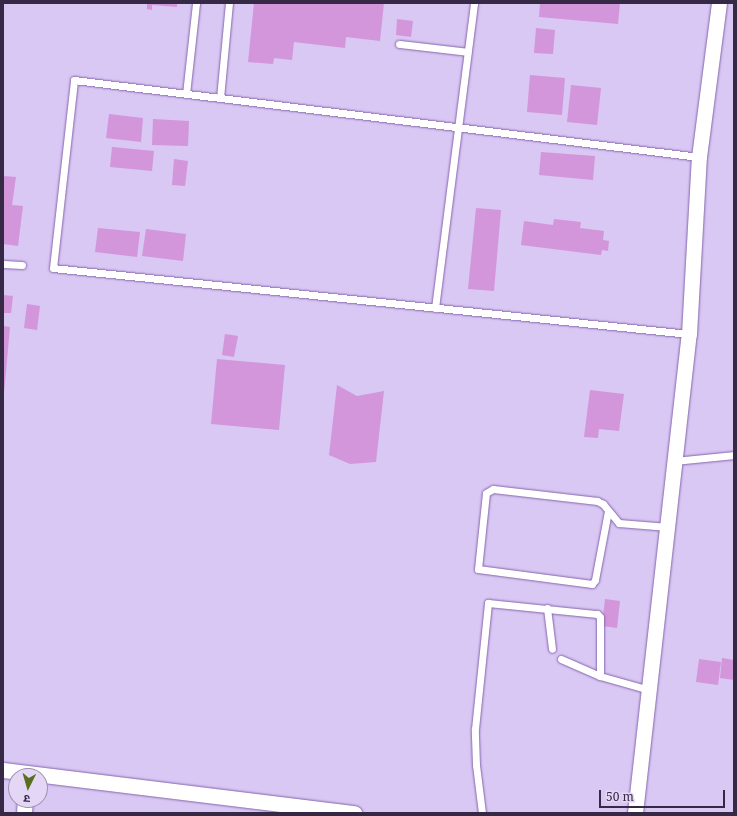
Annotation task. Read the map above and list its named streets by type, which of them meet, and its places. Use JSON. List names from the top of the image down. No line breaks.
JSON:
{"scale_bar":"50 m","north":"bottom"}
